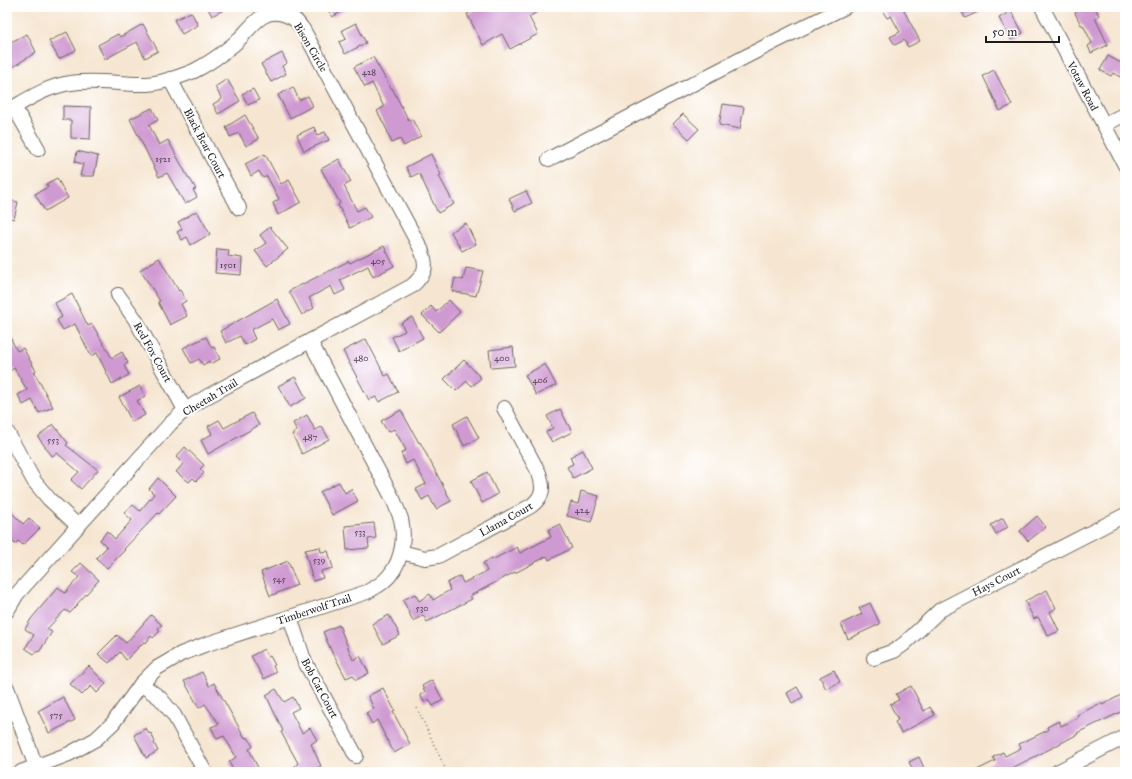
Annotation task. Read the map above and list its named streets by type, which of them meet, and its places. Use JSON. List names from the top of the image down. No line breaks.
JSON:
{"streets":{"street":["Bison Circle","Votaw Road","Black Bear Court","Red Fox Court","Cheetah Trail","Llama Court","Hays Court","Timberwolf Trail","Bob Cat Court"]},"crossings":[["Bison Circle","Black Bear Court"],["Bison Circle","Cheetah Trail"],["Red Fox Court","Cheetah Trail"],["Cheetah Trail","Timberwolf Trail"],["Llama Court","Timberwolf Trail"],["Timberwolf Trail","Bob Cat Court"]],"house_numbers":["428","1521","405","1501","480","400","406","487","553","424","533","539","545","530","575"],"scale_bar":"50 m"}
